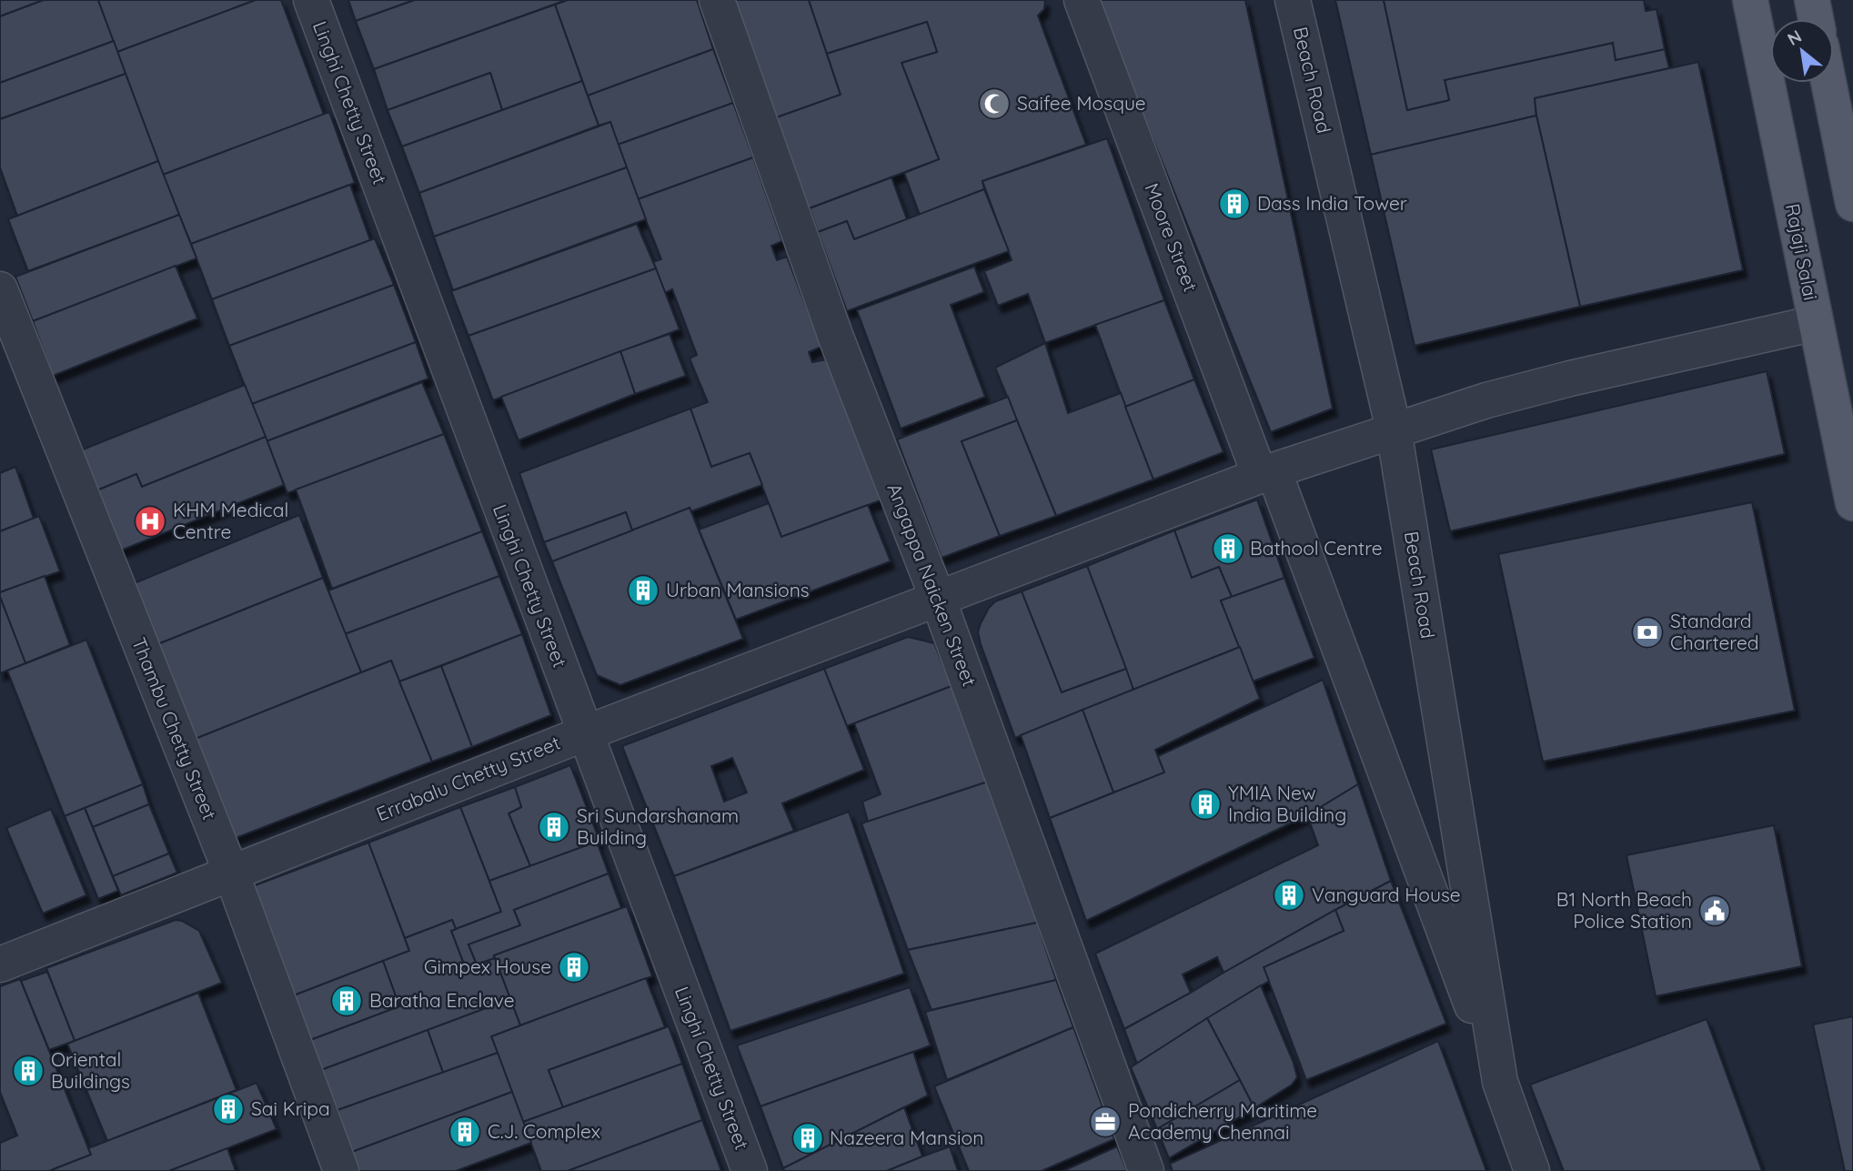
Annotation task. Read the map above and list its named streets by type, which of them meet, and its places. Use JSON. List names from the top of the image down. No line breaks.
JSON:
{"streets":{"main road":["Rajaji Salai"],"street":["Beach Road","Linghi Chetty Street","Moore Street","Angappa Naicken Street","Thambu Chetty Street","Errabalu Chetty Street"]},"crossings":[["Beach Road","Moore Street"],["Beach Road","Errabalu Chetty Street"],["Linghi Chetty Street","Errabalu Chetty Street"],["Moore Street","Errabalu Chetty Street"],["Rajaji Salai","Errabalu Chetty Street"],["Angappa Naicken Street","Errabalu Chetty Street"],["Thambu Chetty Street","Errabalu Chetty Street"]],"places":{"mosque":["Saifee Mosque"],"building":["Dass India Tower","Bathool Centre","Urban Mansions","YMIA New India Building","Sri Sundarshanam Building","Vanguard House","Gimpex House","Baratha Enclave","Oriental Buildings","Sai Kripa","C.J. Complex","Nazeera Mansion"],"hospital":["KHM Medical Centre"],"bank":["Standard Chartered"],"public building":["B1 North Beach Police Station"],"office":["Pondicherry Maritime Academy Chennai"]},"north":"top left"}
